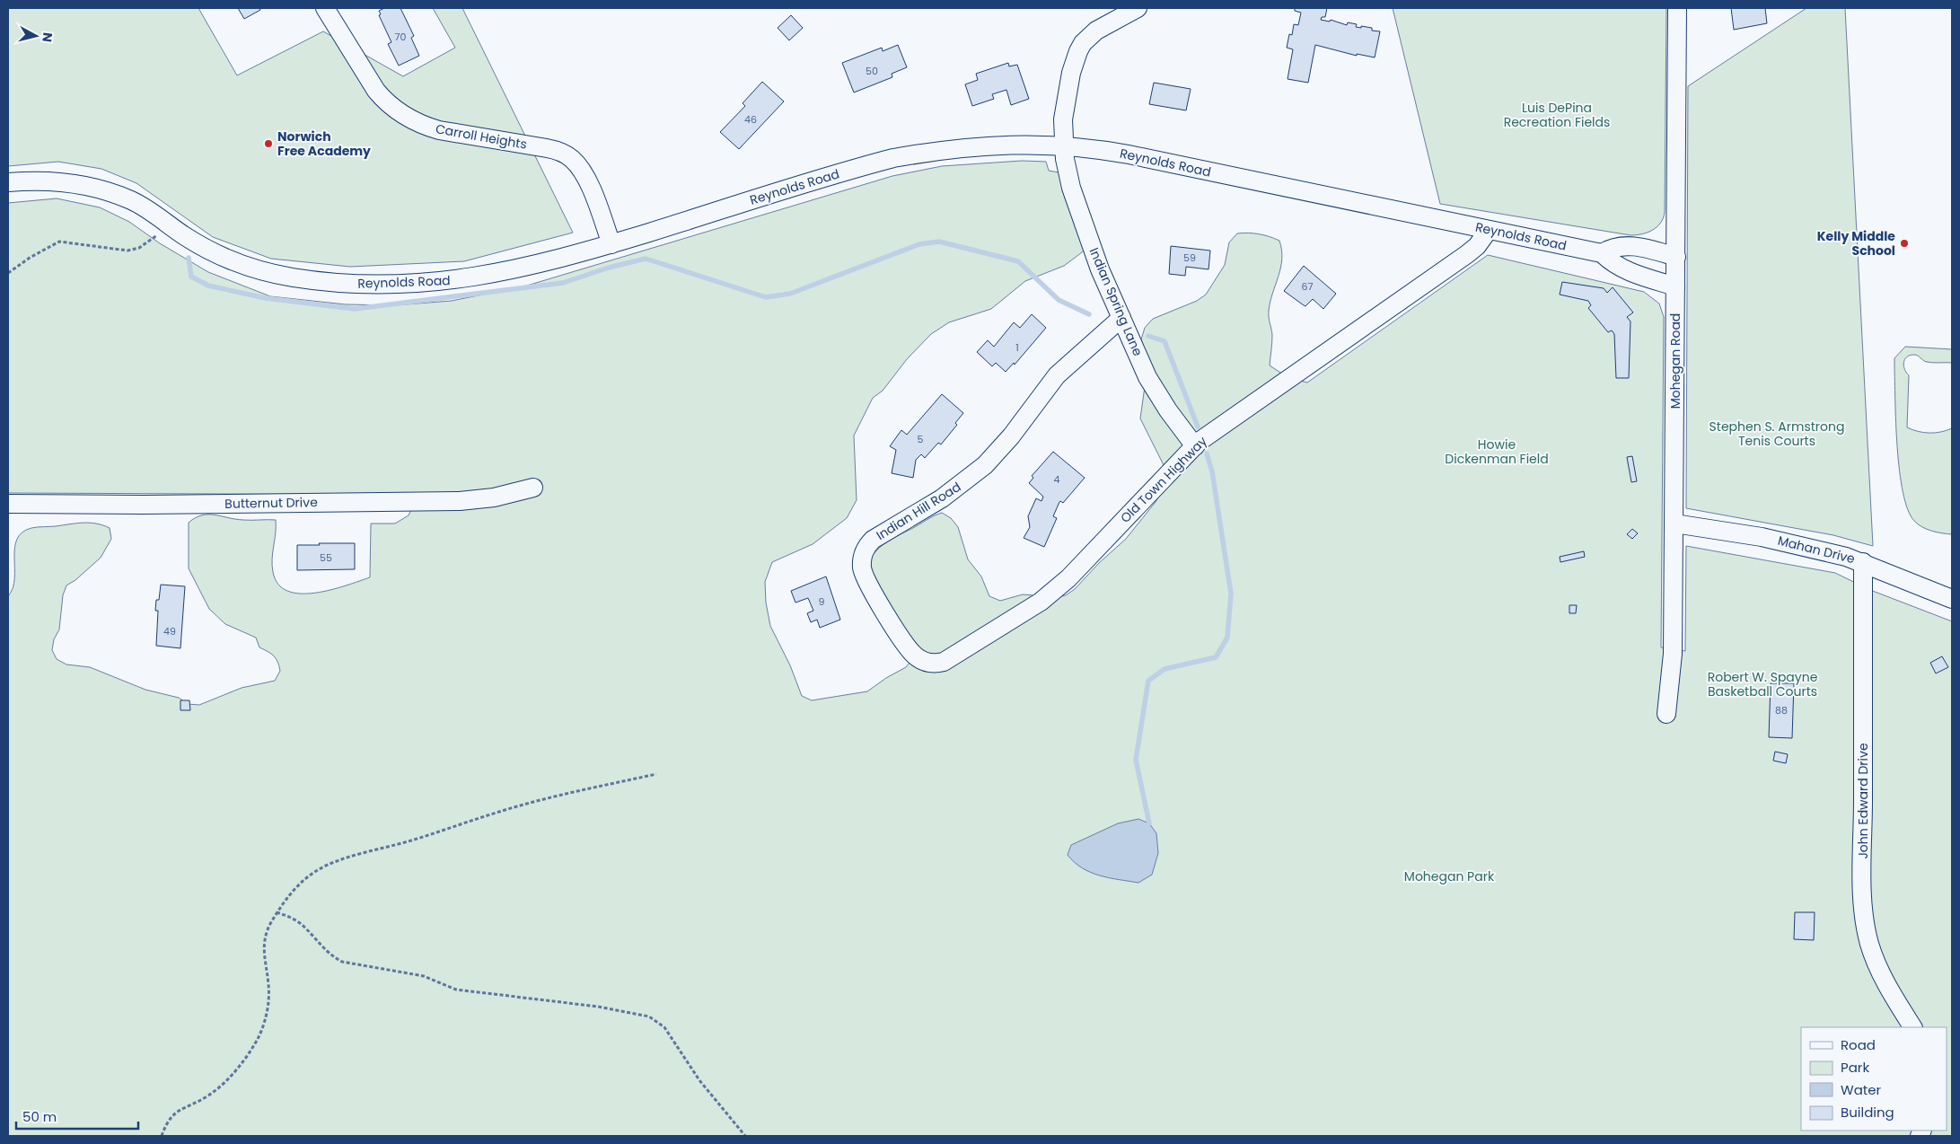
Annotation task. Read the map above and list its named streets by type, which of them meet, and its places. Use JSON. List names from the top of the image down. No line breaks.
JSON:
{"streets":{"street":["Carroll Heights","Reynolds Road","Indian Spring Lane","Mohegan Road","Old Town Highway","Butternut Drive","Indian Hill Road","Mahan Drive","John Edward Drive"]},"crossings":[["Carroll Heights","Reynolds Road"],["Reynolds Road","Indian Spring Lane"],["Reynolds Road","Mohegan Road"],["Reynolds Road","Old Town Highway"],["Indian Spring Lane","Old Town Highway"],["Indian Spring Lane","Indian Hill Road"],["Mohegan Road","Mahan Drive"],["Old Town Highway","Indian Hill Road"],["Mahan Drive","John Edward Drive"]],"parks":["Luis DePina Recreation Fields","Stephen S. Armstrong Tenis Courts","Howie Dickenman Field","Robert W. Spayne Basketball Courts","Mohegan Park"],"places":["Norwich Free Academy","Kelly Middle School"],"house_numbers":["70","50","46","59","67","1","5","4","55","9","49","88"],"legend":["Road","Park","Water","Building"],"scale_bar":"50 m","north":"right"}
